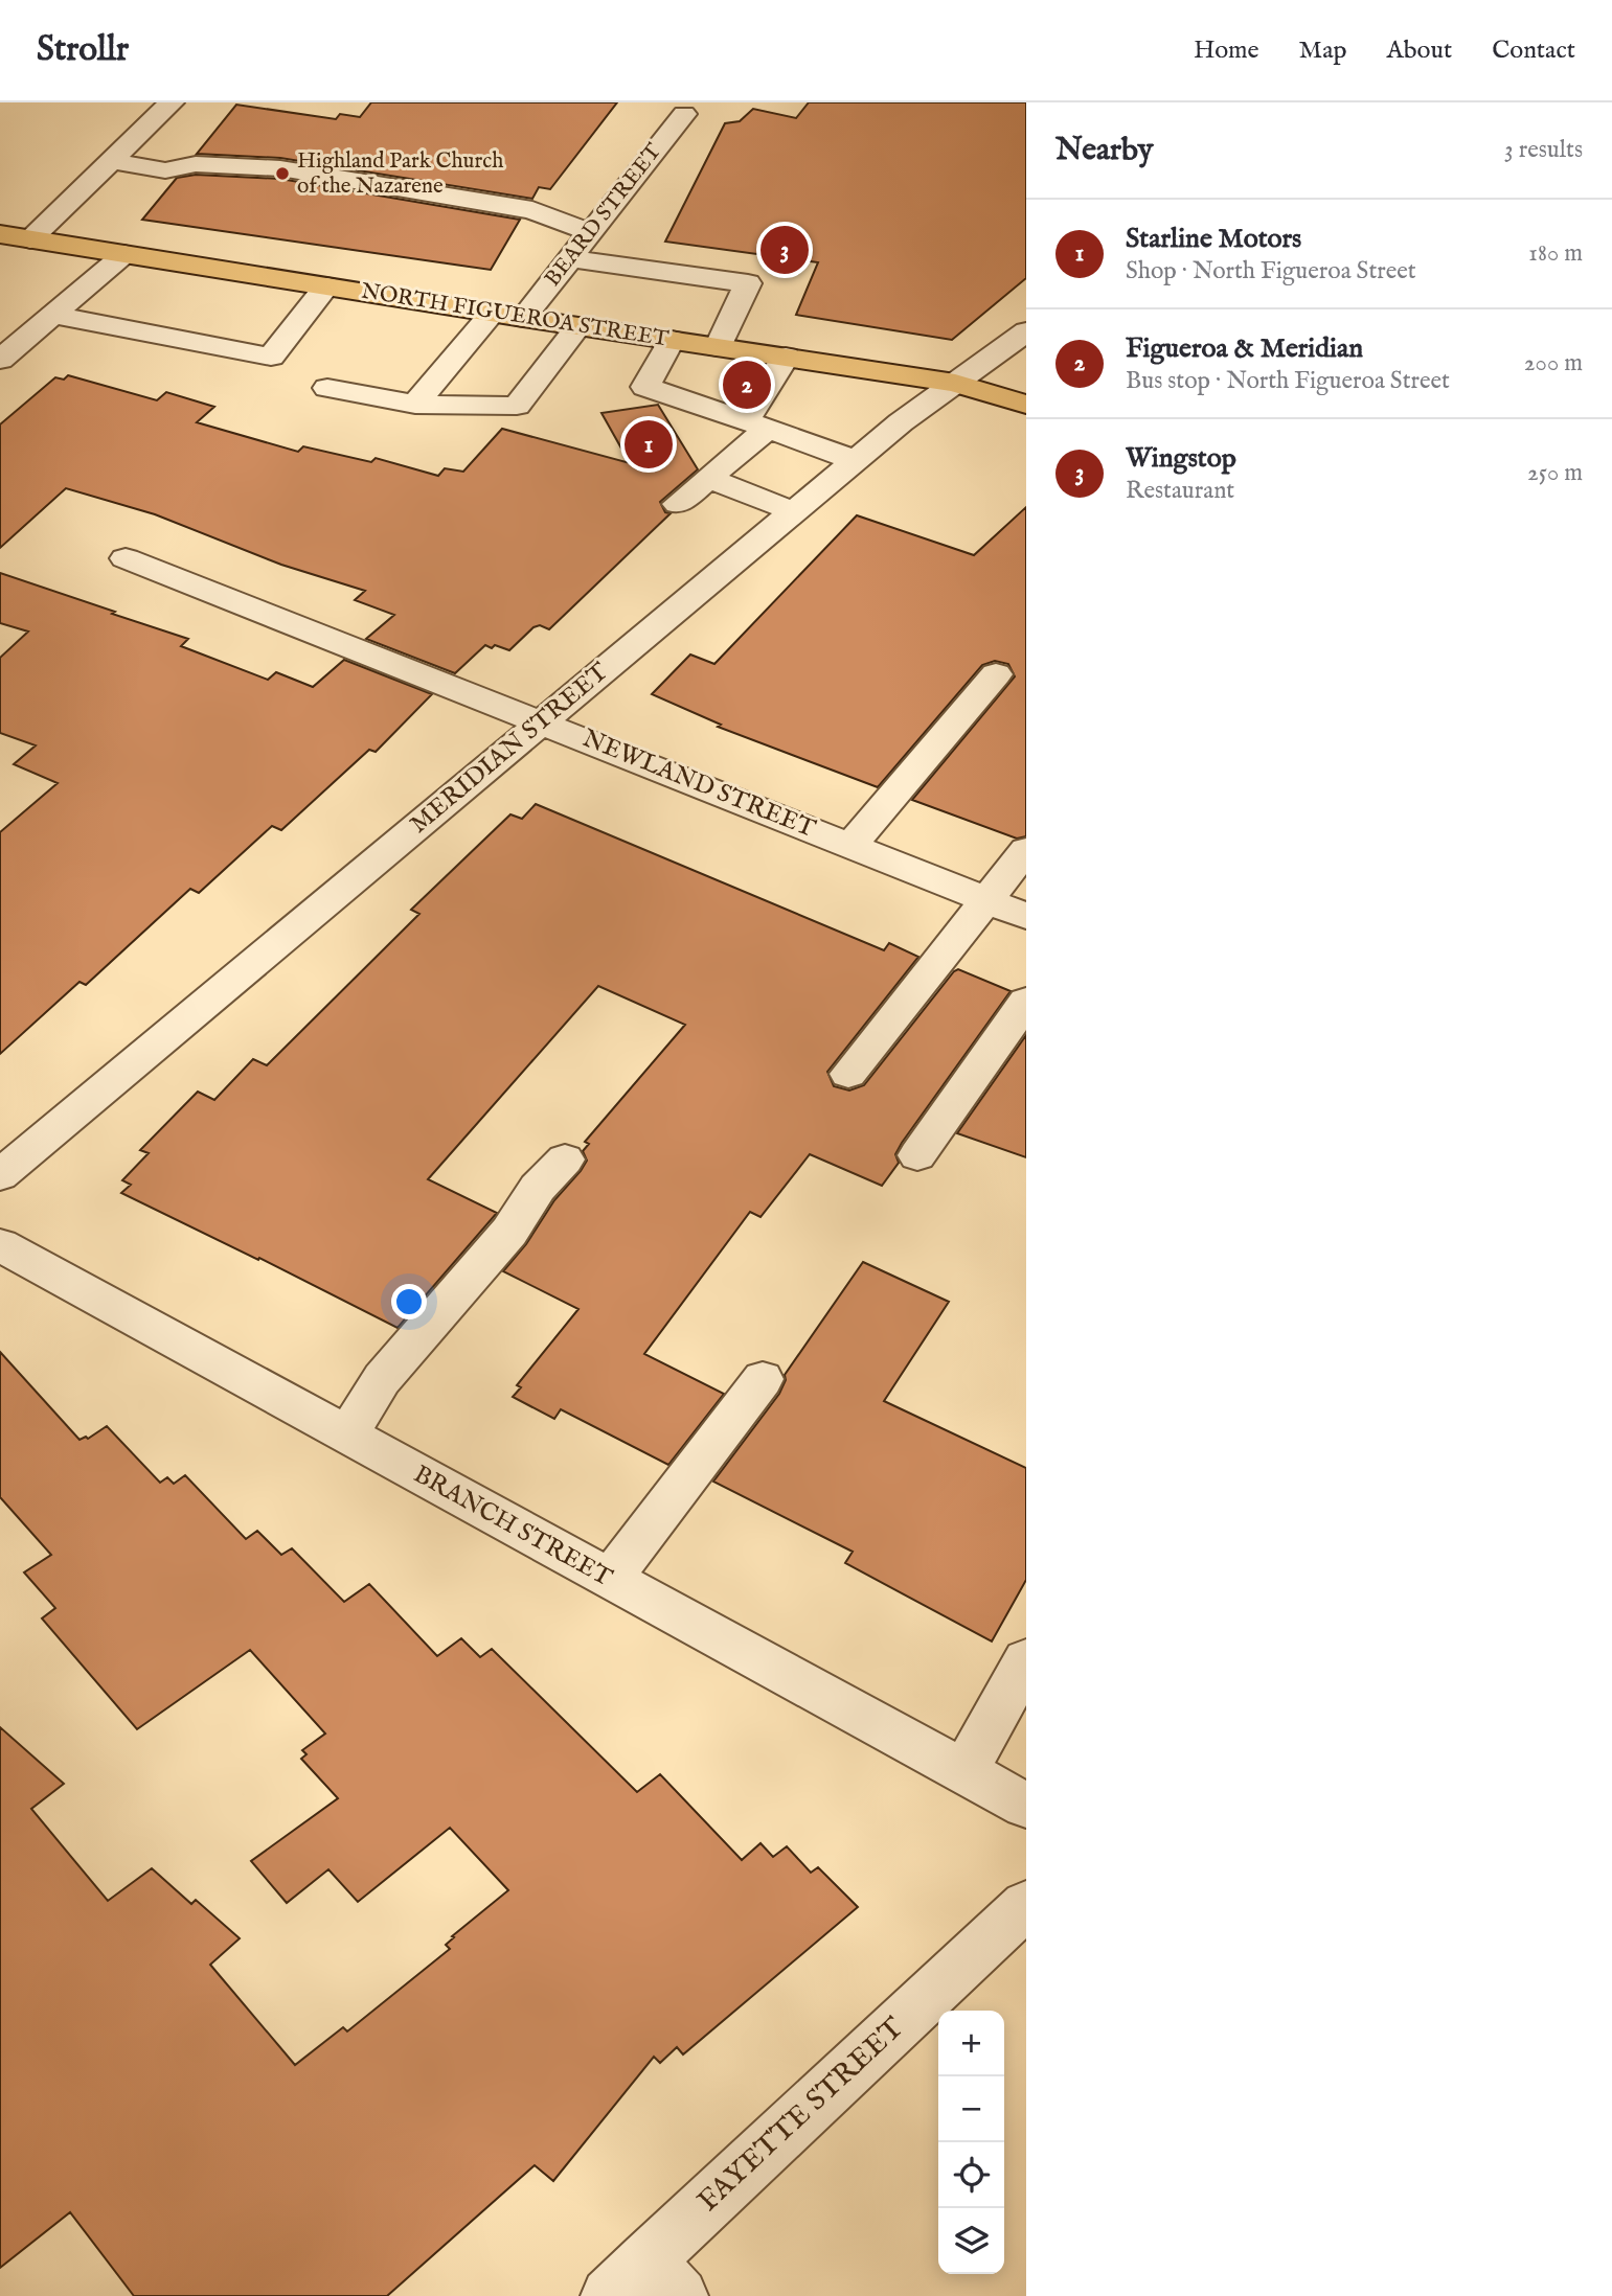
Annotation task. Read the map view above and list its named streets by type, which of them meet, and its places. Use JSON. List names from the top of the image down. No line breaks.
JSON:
{"streets":{"main road":["NORTH FIGUEROA STREET"],"street":["BEARD STREET","MERIDIAN STREET","NEWLAND STREET","BRANCH STREET","FAYETTE STREET"]},"crossings":[["BEARD STREET","NORTH FIGUEROA STREET"],["NORTH FIGUEROA STREET","MERIDIAN STREET"],["MERIDIAN STREET","NEWLAND STREET"]],"places":["Highland Park Church of the Nazarene"],"page":{"header":"Strollr","nav":["Home","Map","About","Contact"],"heading":["Nearby","3 results"],"list":[{"mark":"1","name":"Starline Motors","note":"Shop · North Figueroa Street","value":"180 m"},{"mark":"2","name":"Figueroa & Meridian","note":"Bus stop · North Figueroa Street","value":"200 m"},{"mark":"3","name":"Wingstop","note":"Restaurant","value":"250 m"}],"pins":["3","2","1"],"map_buttons":["+","−"]}}
